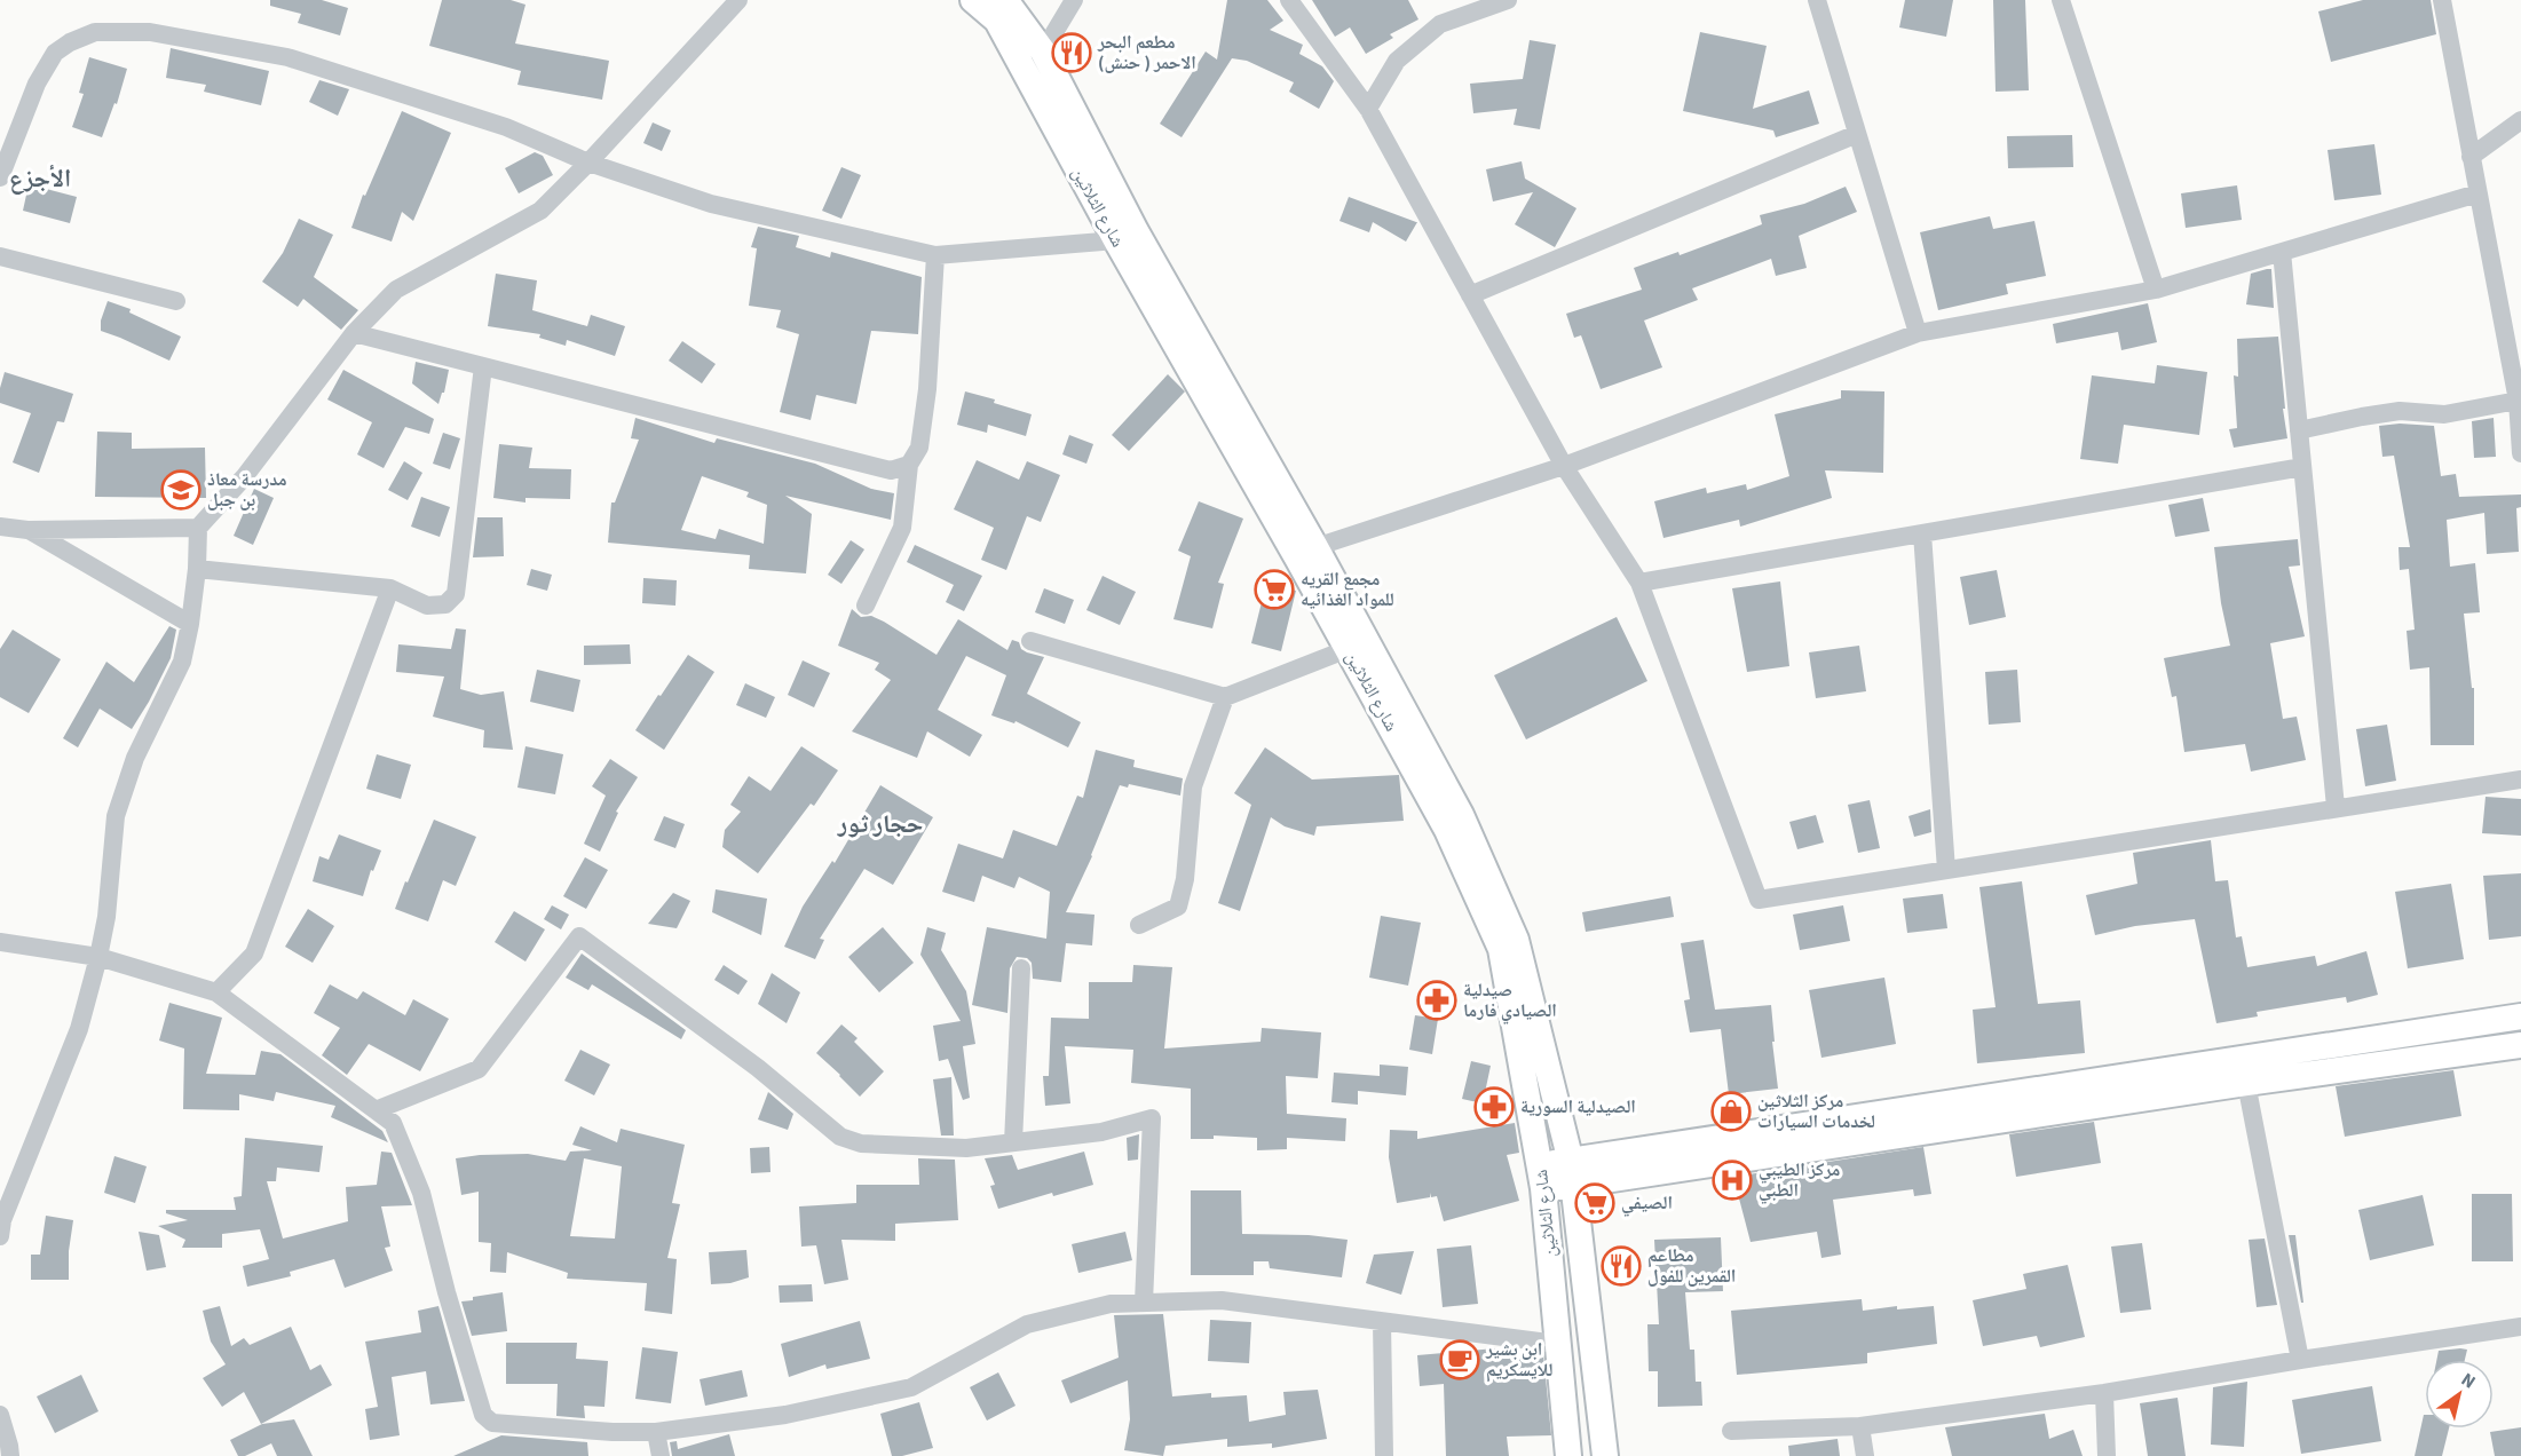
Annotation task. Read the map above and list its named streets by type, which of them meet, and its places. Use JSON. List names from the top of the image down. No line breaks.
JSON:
{"streets":{"main road":["شارع الثلاثين"]},"districts":["الأجزع","حجار ثور"],"places":{"restaurant":["مطعم البحر الاحمر ( حنش)","مطاعم القمرين للفول"],"school or university":["مدرسة معاذ بن جبل"],"supermarket":["مجمع القريه للمواد الغذائيه","الصيفي"],"pharmacy":["صيدلية الصيادي فارما","الصيدلية السورية"],"shop":["مركز الثلاثين لخدمات السيارات"],"hospital":["مركز الطيبي الطبي"],"cafe":["ابن بشير للايسكريم"]},"north":"top right"}
